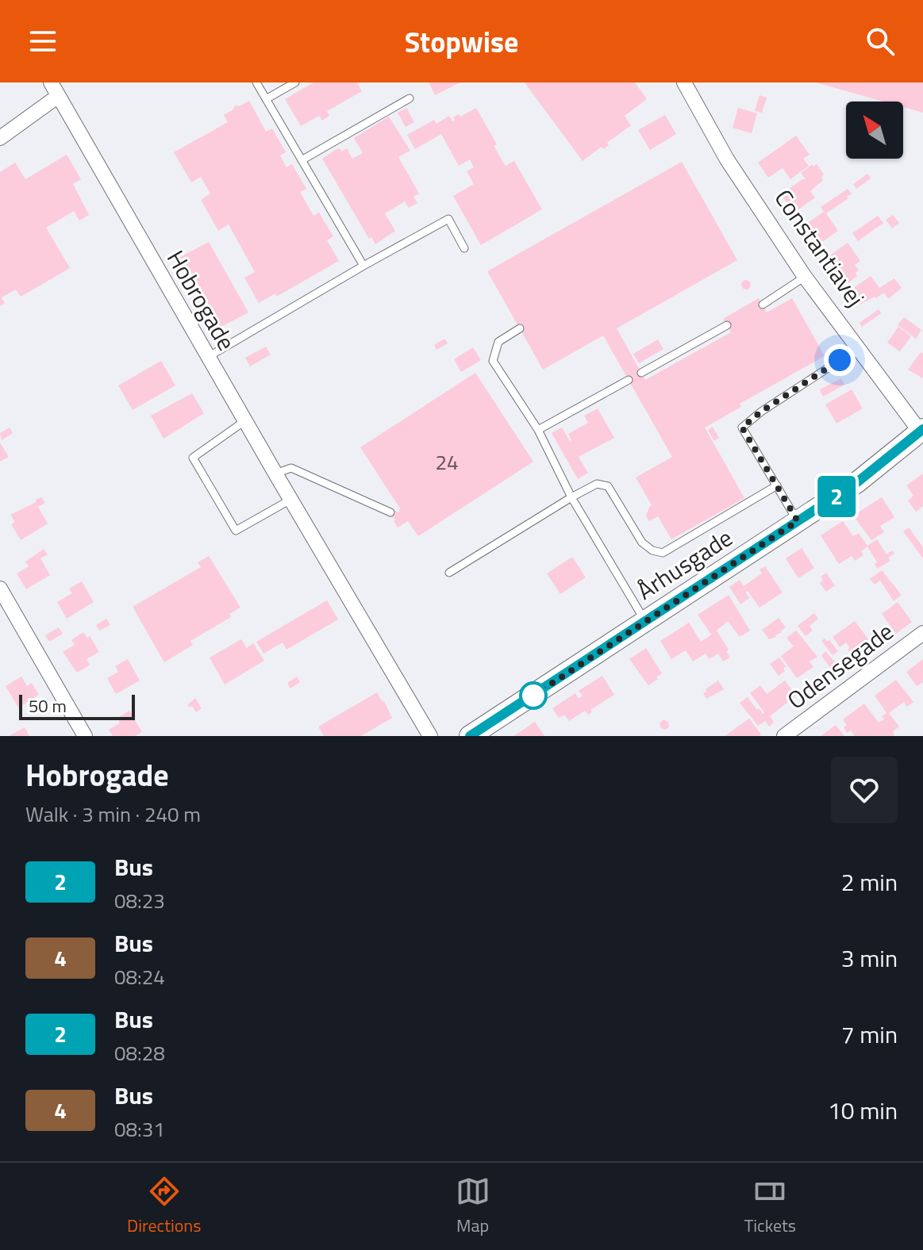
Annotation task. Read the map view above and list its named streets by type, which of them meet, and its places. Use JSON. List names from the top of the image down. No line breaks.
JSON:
{"streets":{"street":["Constantiavej","Hobrogade","Århusgade","Odensegade"]},"crossings":[["Constantiavej","Århusgade"]],"lines":["bus line 2"],"house_numbers":["24"],"scale_bar":"50 m","north":"top left","page":{"header":"Stopwise","on_map":"2","scale":"50 m","heading":["Hobrogade","Walk · 3 min · 240 m"],"list":[{"mark":"2","name":"Bus","note":"08:23","value":"2 min"},{"mark":"4","name":"Bus","note":"08:24","value":"3 min"},{"mark":"2","name":"Bus","note":"08:28","value":"7 min"},{"mark":"4","name":"Bus","note":"08:31","value":"10 min"}],"tabs":["Directions","Map","Tickets"]}}
